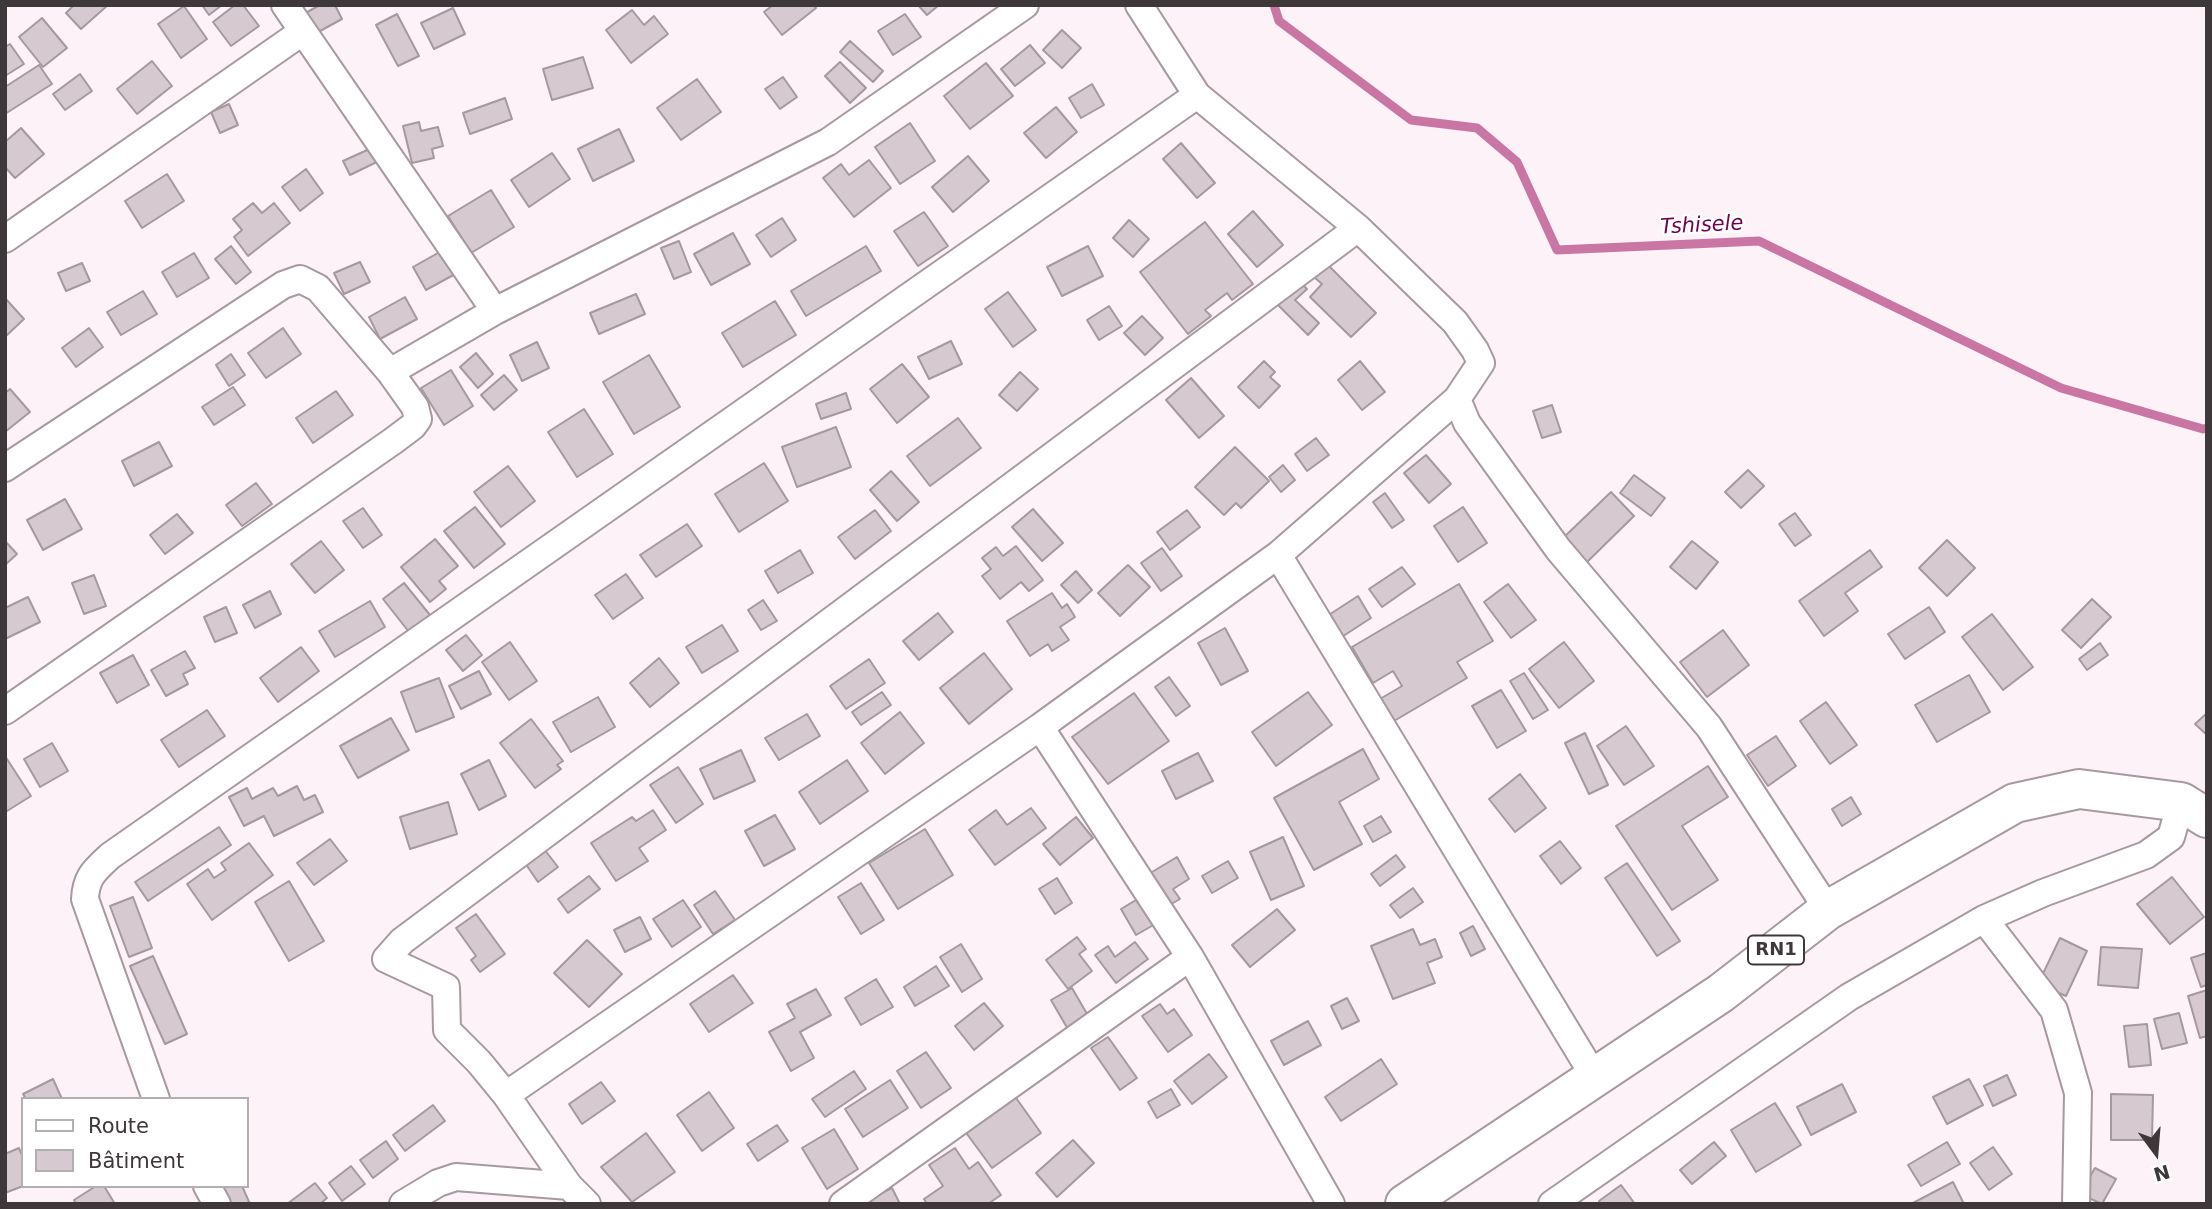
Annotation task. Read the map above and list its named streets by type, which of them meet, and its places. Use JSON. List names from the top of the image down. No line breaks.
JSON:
{"streets":{"highway":["RN1"]},"water":["Tshisele"],"legend":["Route","Bâtiment"],"north":"bottom"}
